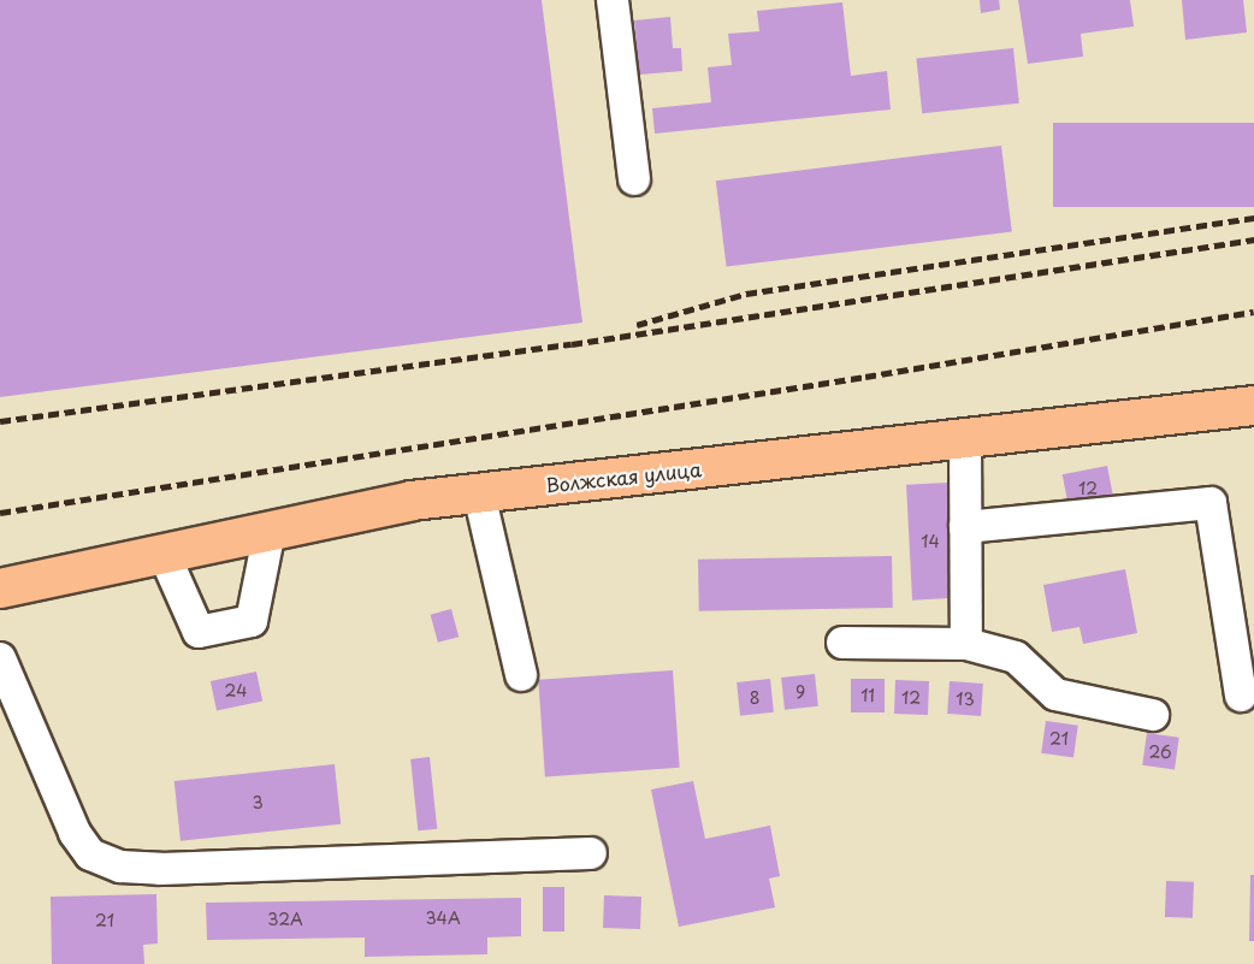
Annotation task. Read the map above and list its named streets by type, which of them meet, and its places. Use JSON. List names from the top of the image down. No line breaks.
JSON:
{"streets":{"main road":["Волжская улица"]},"house_numbers":["12","14","24","9","11","8","12","13","21","26","3","34А","32А","21"]}
